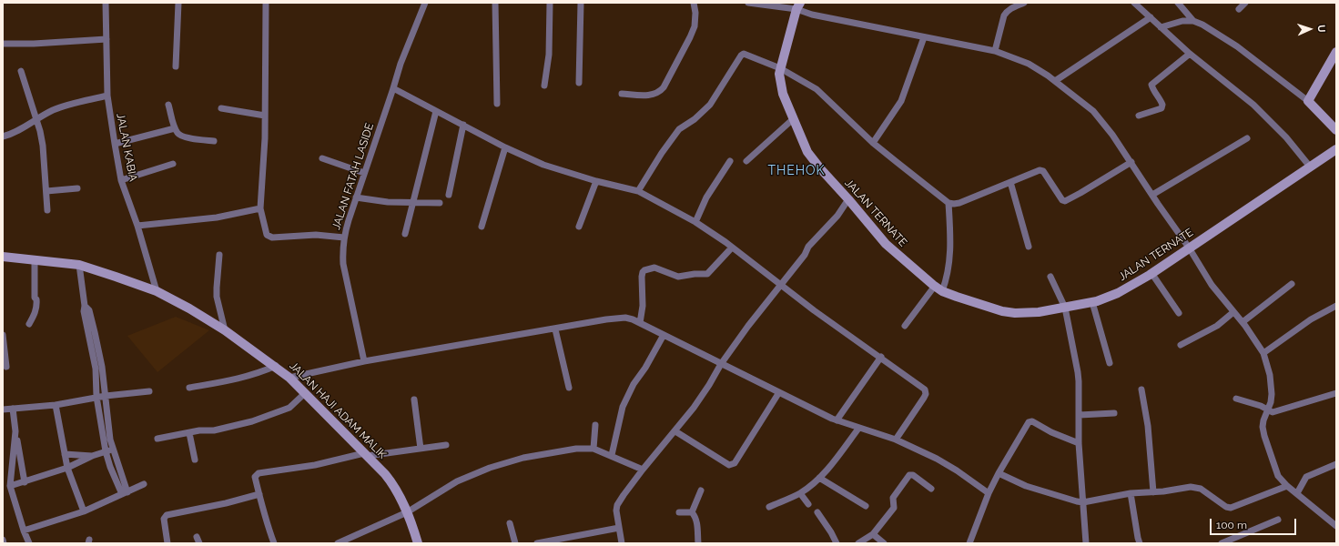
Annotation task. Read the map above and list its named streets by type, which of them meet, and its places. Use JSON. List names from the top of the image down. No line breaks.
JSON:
{"streets":{"street":["JALAN KABIA","JALAN FATAH LASIDE","JALAN TERNATE","JALAN HAJI ADAM MALIK"]},"crossings":[["JALAN KABIA","JALAN HAJI ADAM MALIK"]],"districts":["THEHOK"],"scale_bar":"100 m","north":"right"}
